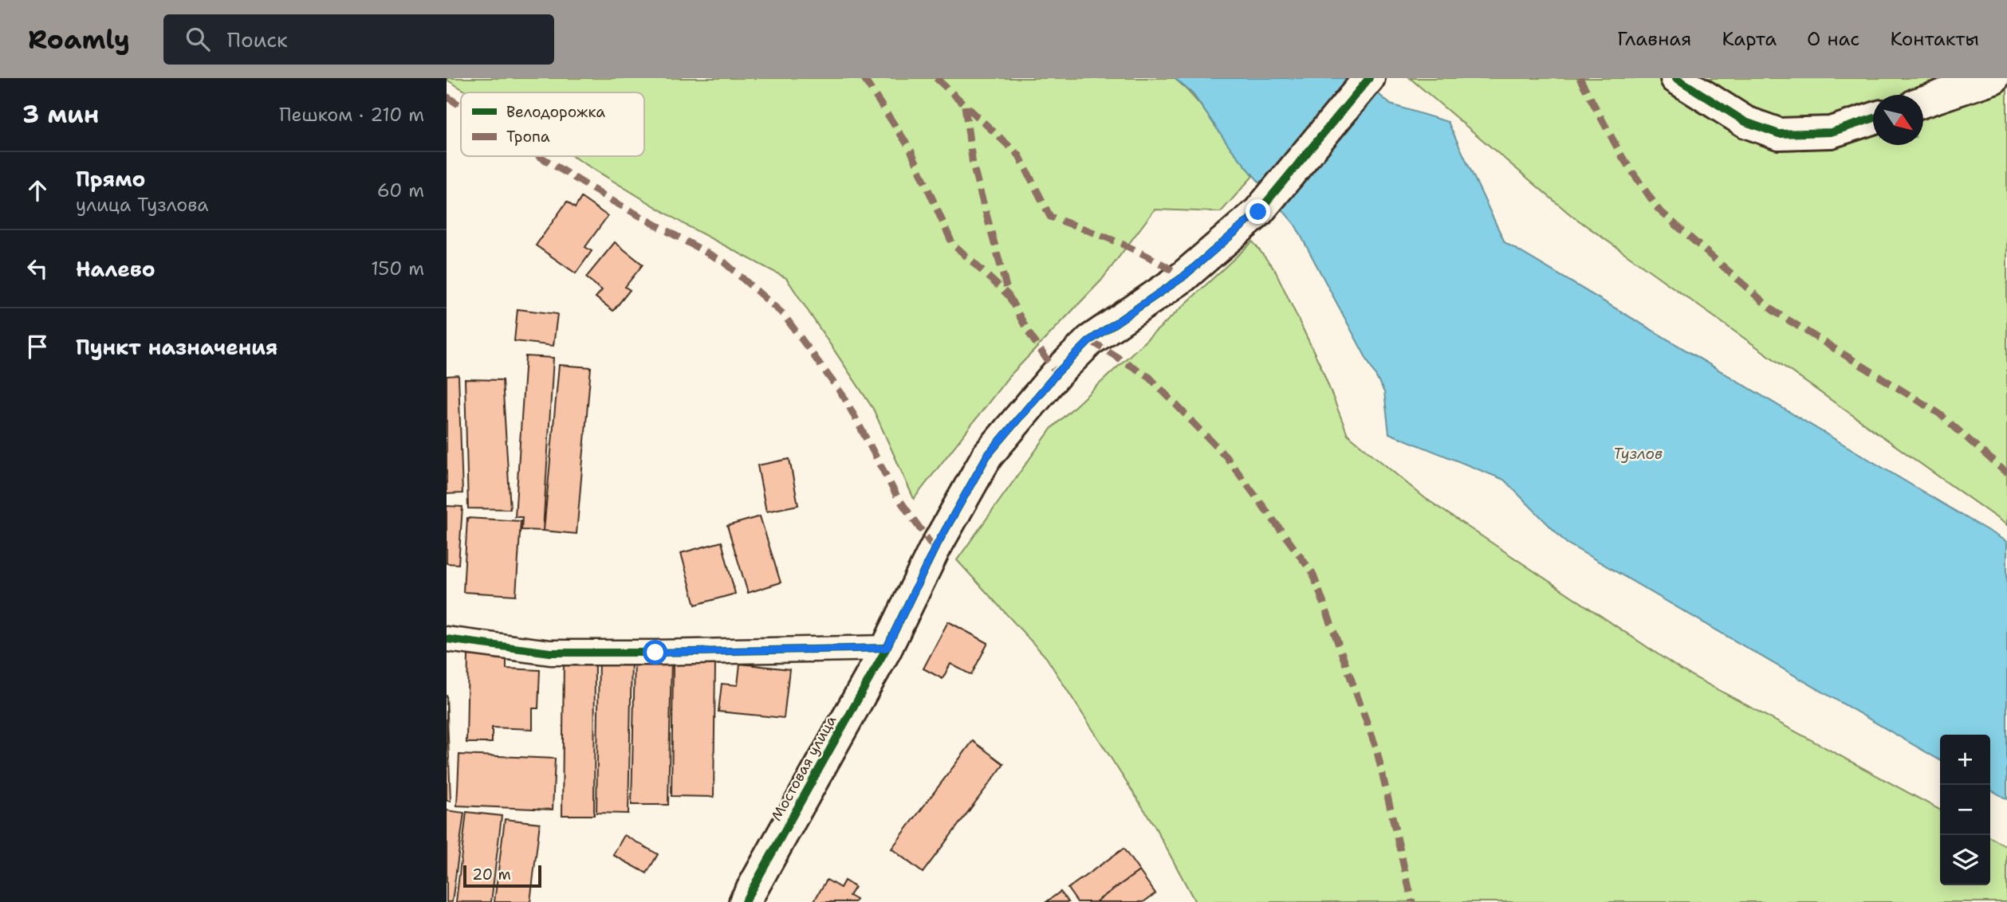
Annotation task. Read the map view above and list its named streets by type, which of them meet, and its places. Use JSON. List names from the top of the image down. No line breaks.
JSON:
{"streets":{"street":["Мостовая улица"]},"water":["Тузлов"],"legend":["Велодорожка","Тропа"],"scale_bar":"20 m","north":"bottom right","page":{"header":"Roamly","search":"Поиск","nav":["Главная","Карта","О нас","Контакты"],"heading":["3 мин","Пешком · 210 m"],"list":[["Прямо","улица Тузлова","60 m"],["Налево","150 m"],"Пункт назначения"],"map_buttons":["+","−"],"scale":"20 m"}}
